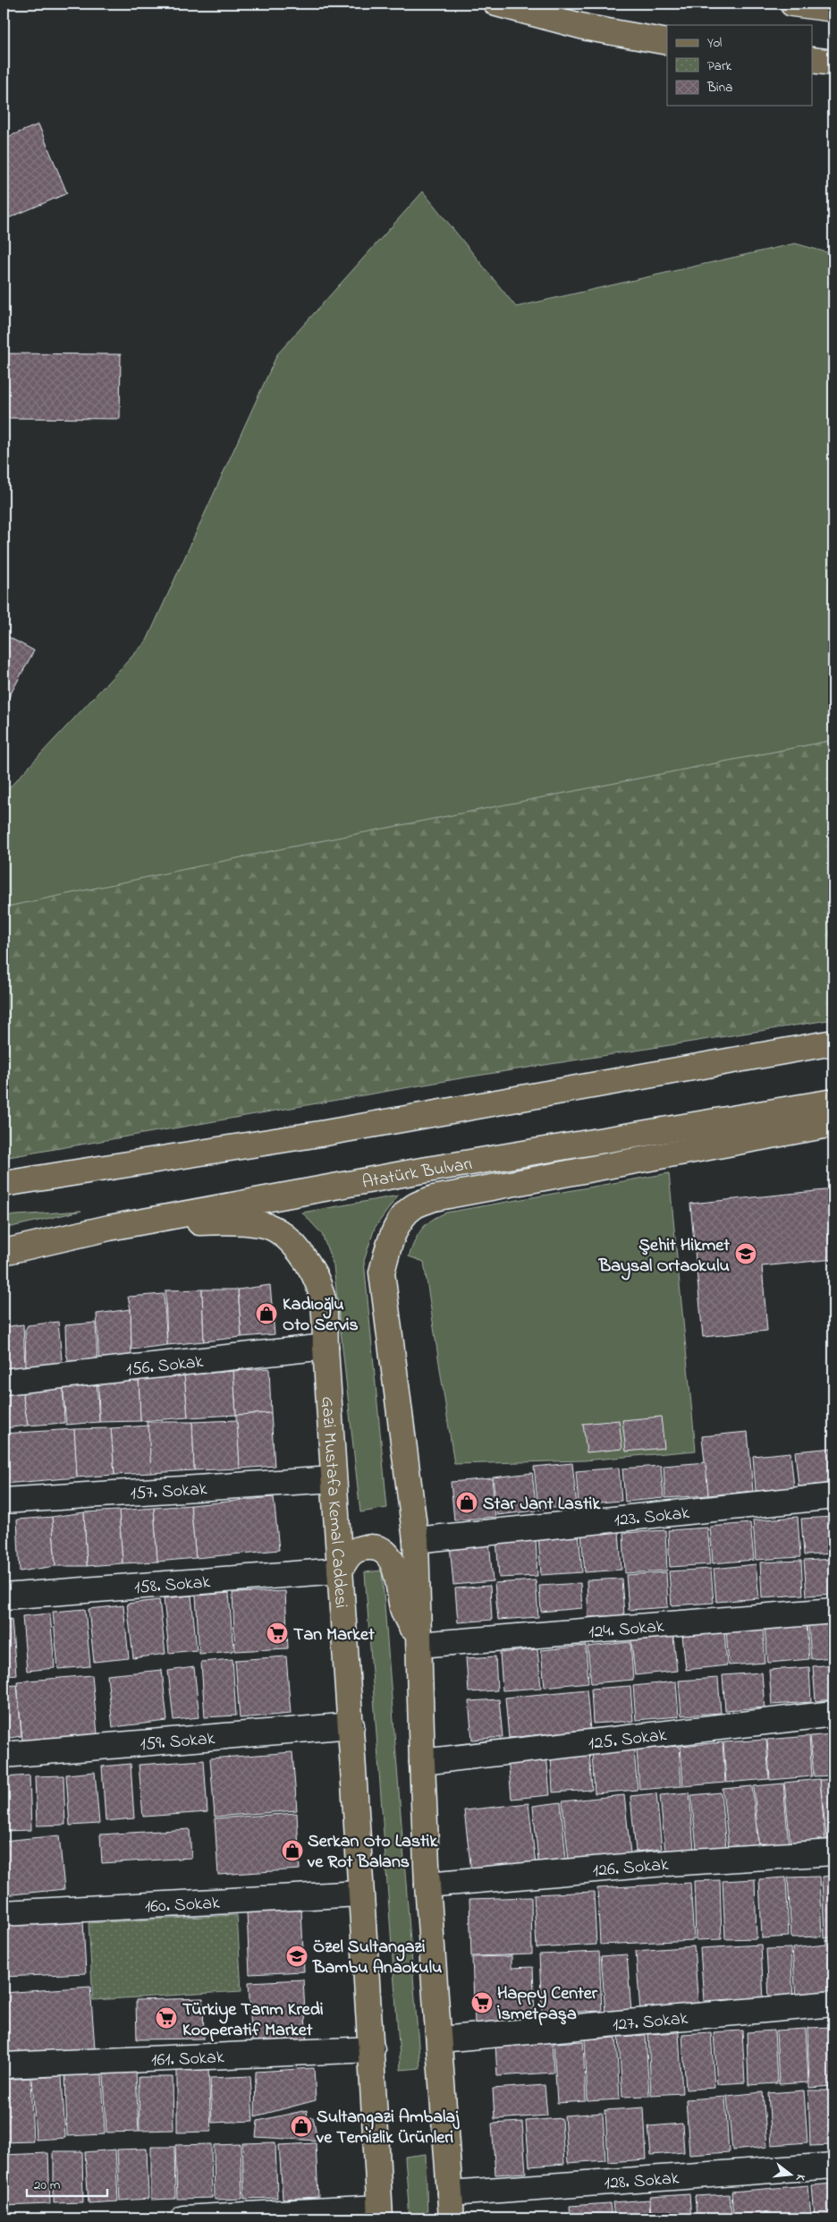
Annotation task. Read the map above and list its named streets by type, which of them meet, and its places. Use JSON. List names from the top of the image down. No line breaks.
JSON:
{"streets":{"main road":["Atatürk Bulvarı","Gazi Mustafa Kemal Caddesi"],"street":["156. Sokak","157. Sokak","123. Sokak","158. Sokak","124. Sokak","125. Sokak","159. Sokak","126. Sokak","160. Sokak","127. Sokak","161. Sokak","128. Sokak"]},"crossings":[["Atatürk Bulvarı","Gazi Mustafa Kemal Caddesi"],["156. Sokak","Gazi Mustafa Kemal Caddesi"],["157. Sokak","Gazi Mustafa Kemal Caddesi"],["Gazi Mustafa Kemal Caddesi","158. Sokak"],["Gazi Mustafa Kemal Caddesi","159. Sokak"],["Gazi Mustafa Kemal Caddesi","160. Sokak"],["Gazi Mustafa Kemal Caddesi","161. Sokak"]],"places":{"school or university":["Şehit Hikmet Baysal Ortaokulu","Özel Sultangazi Bambu Anaokulu"],"shop":["Kadıoğlu Oto Servis","Star Jant Lastik","Serkan Oto Lastik ve Rot Balans","Sultangazi Ambalaj ve Temizlik Ürünleri"],"supermarket":["Tan Market","Happy Center İsmetpaşa","Türkiye Tarım Kredi Kooperatif Market"]},"legend":["Yol","Park","Bina"],"scale_bar":"20 m","north":"right"}
